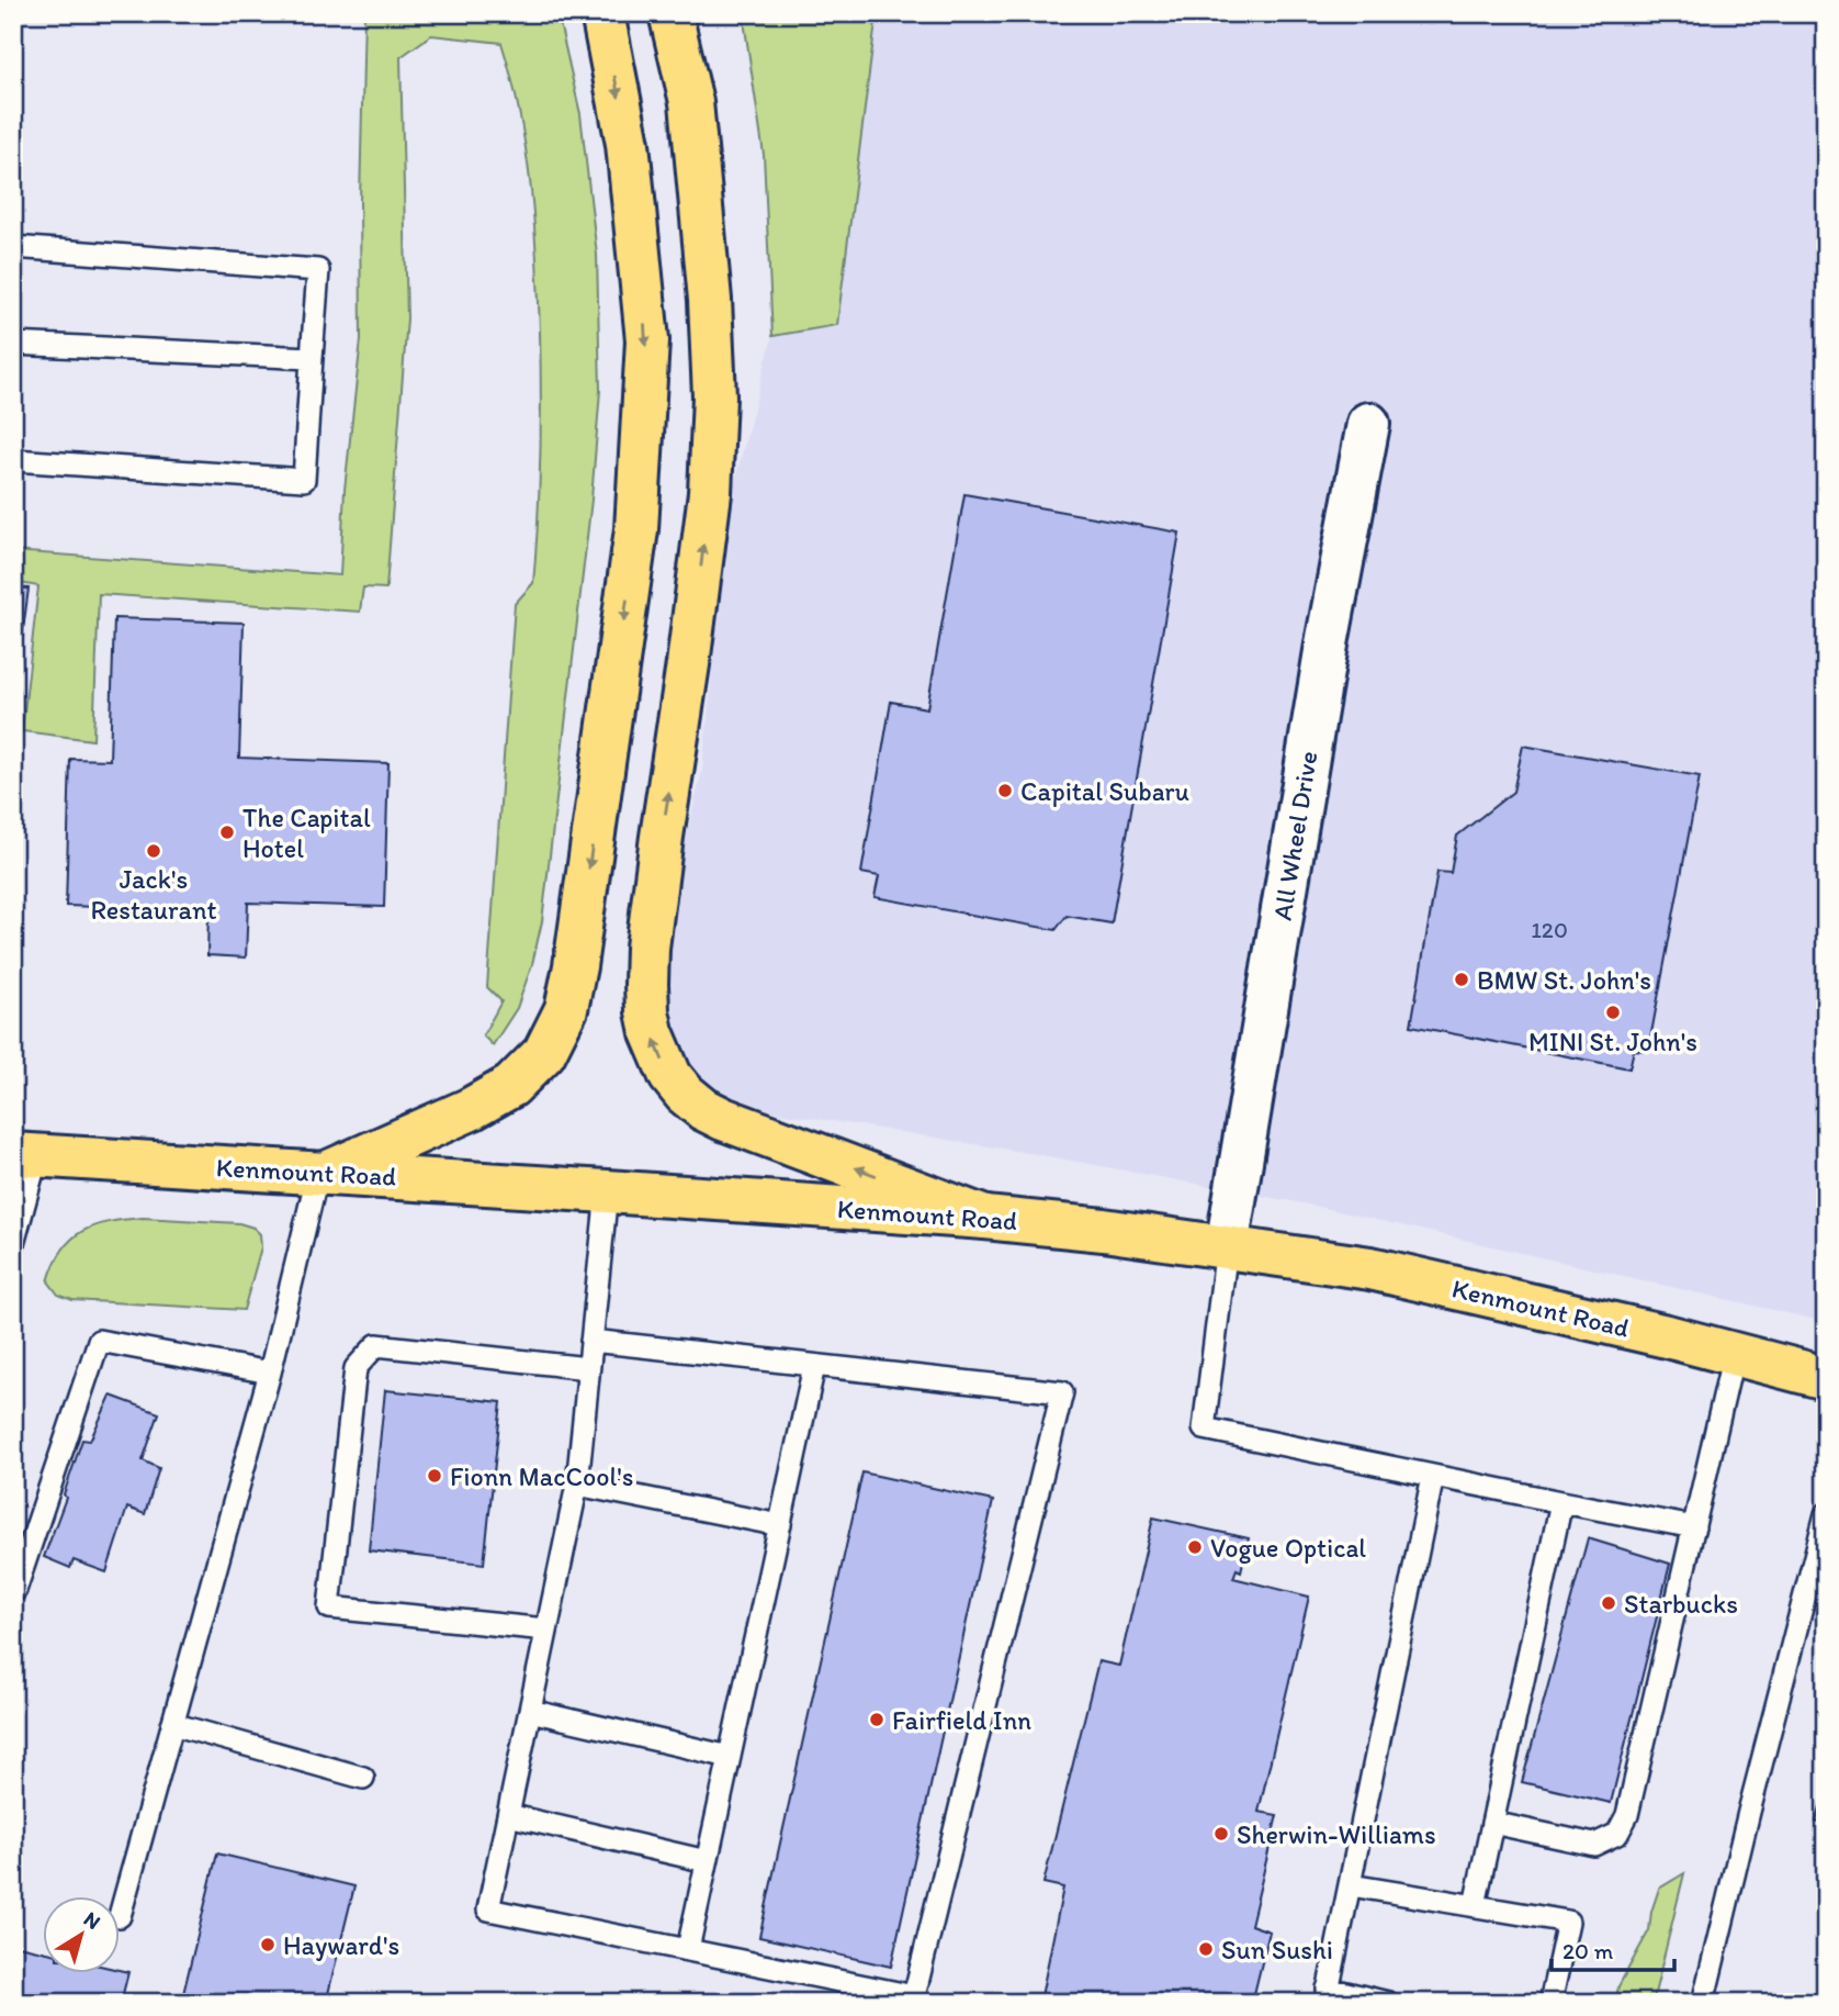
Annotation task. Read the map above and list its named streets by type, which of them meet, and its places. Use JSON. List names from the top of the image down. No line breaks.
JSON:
{"streets":{"main road":["Kenmount Road"],"street":["All Wheel Drive"]},"crossings":[["All Wheel Drive","Kenmount Road"]],"places":["Capital Subaru","The Capital Hotel","Jack's Restaurant","BMW St. John's","MINI St. John's","Fionn MacCool's","Vogue Optical","Starbucks","Fairfield Inn","Sherwin-Williams","Hayward's","Sun Sushi"],"house_numbers":["120"],"scale_bar":"20 m","north":"top right"}
